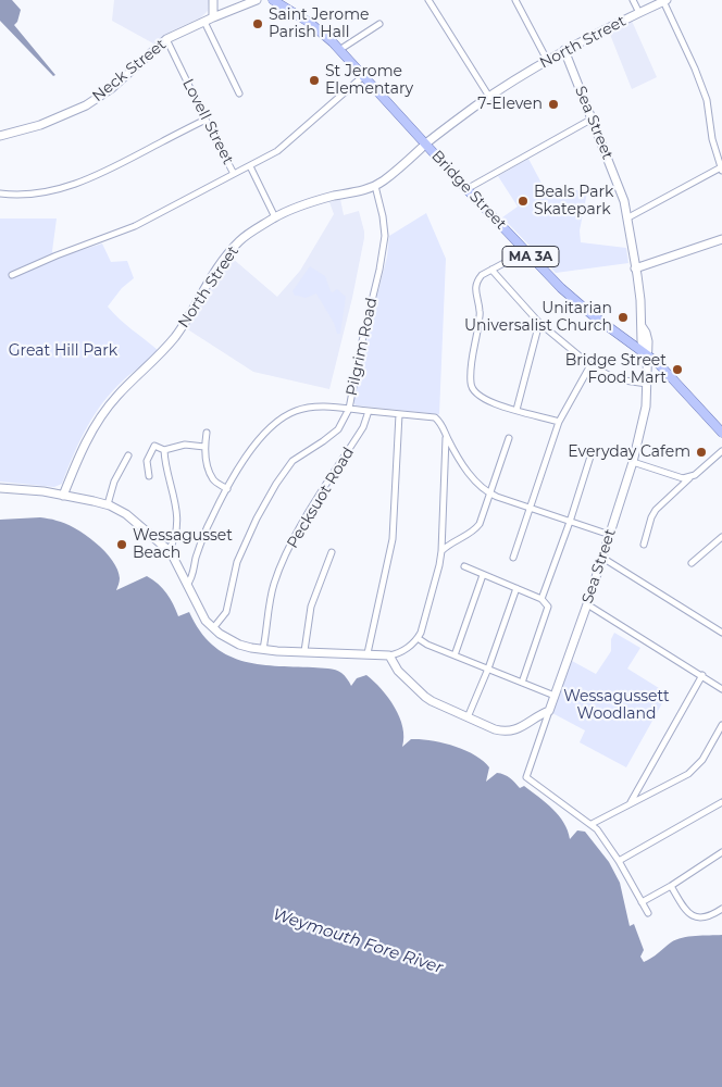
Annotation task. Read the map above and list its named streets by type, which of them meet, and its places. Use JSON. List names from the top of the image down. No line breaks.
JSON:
{"streets":{"main road":["Bridge Street","MA 3A"],"street":["North Street","Neck Street","Lovell Street","Sea Street","Pilgrim Road","Pecksuot Road"]},"crossings":[["North Street","Sea Street"],["North Street","Bridge Street"],["North Street","Pilgrim Road"],["Neck Street","Lovell Street"],["Lovell Street","Bridge Street"],["Sea Street","Bridge Street"]],"water":["Weymouth Fore River"],"parks":["Great Hill Park","Wessagussett Woodland"],"places":["Saint Jerome Parish Hall","St Jerome Elementary","7-Eleven","Beals Park Skatepark","Unitarian Universalist Church","Bridge Street Food Mart","Everyday Cafem","Wessagusset Beach"]}
